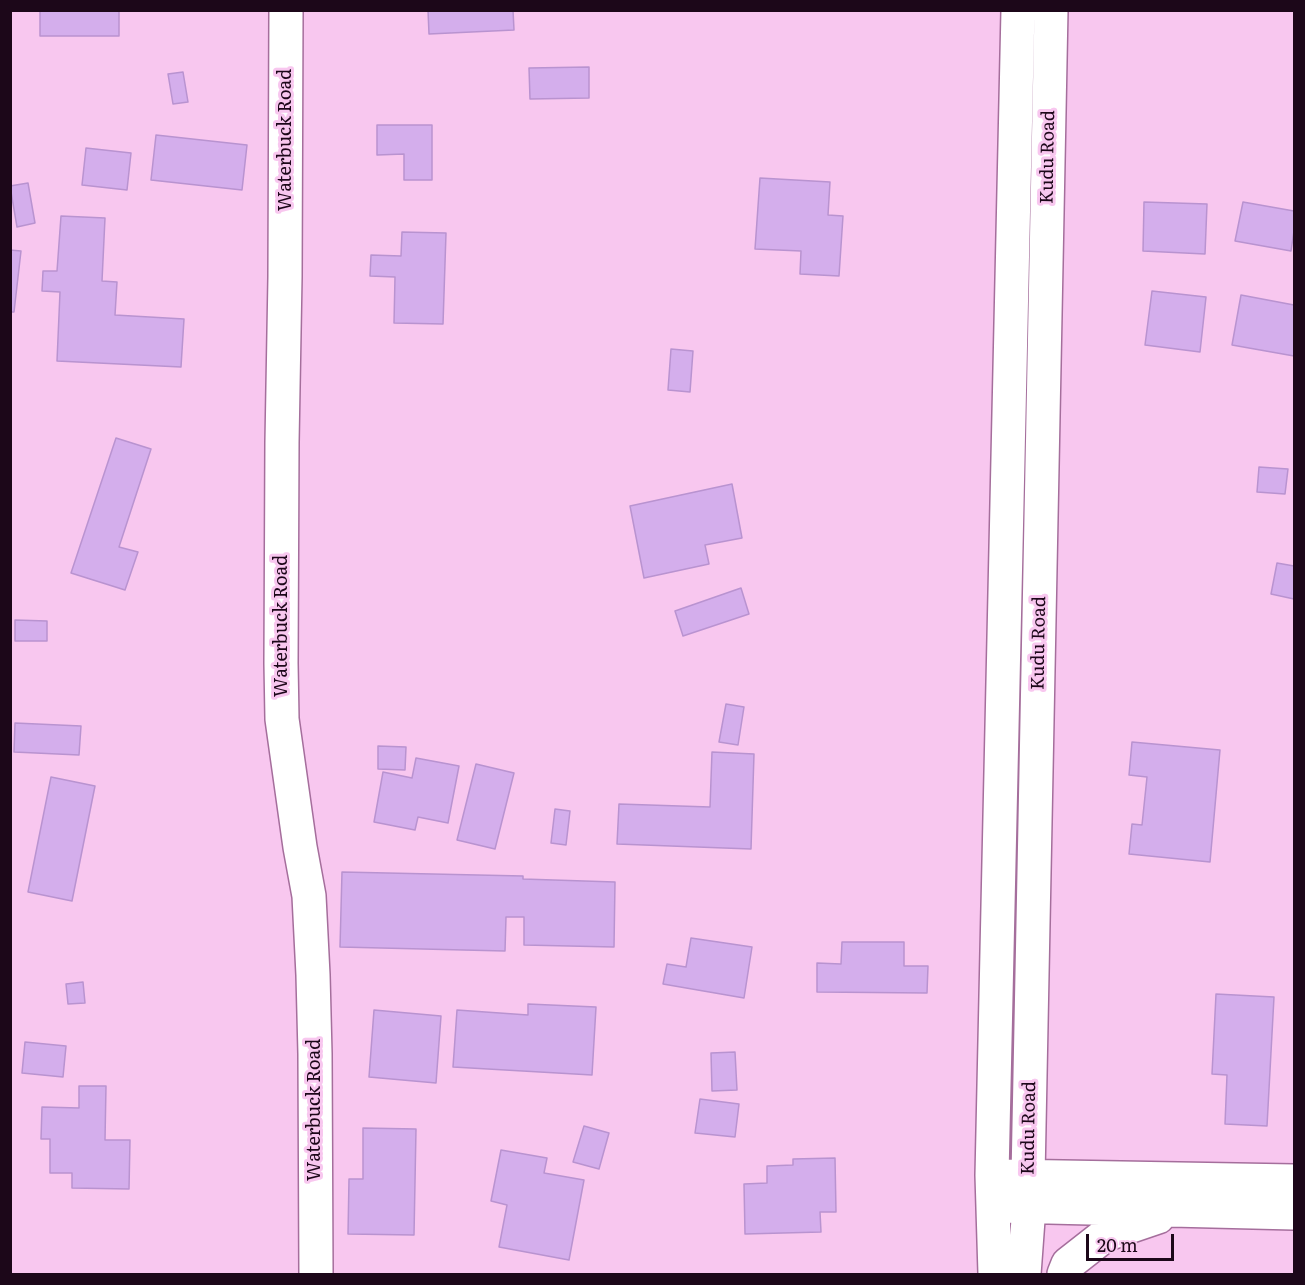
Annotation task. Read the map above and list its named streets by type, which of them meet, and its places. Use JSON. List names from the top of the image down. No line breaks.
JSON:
{"streets":{"main road":["Waterbuck Road","Kudu Road"]},"scale_bar":"20 m"}
